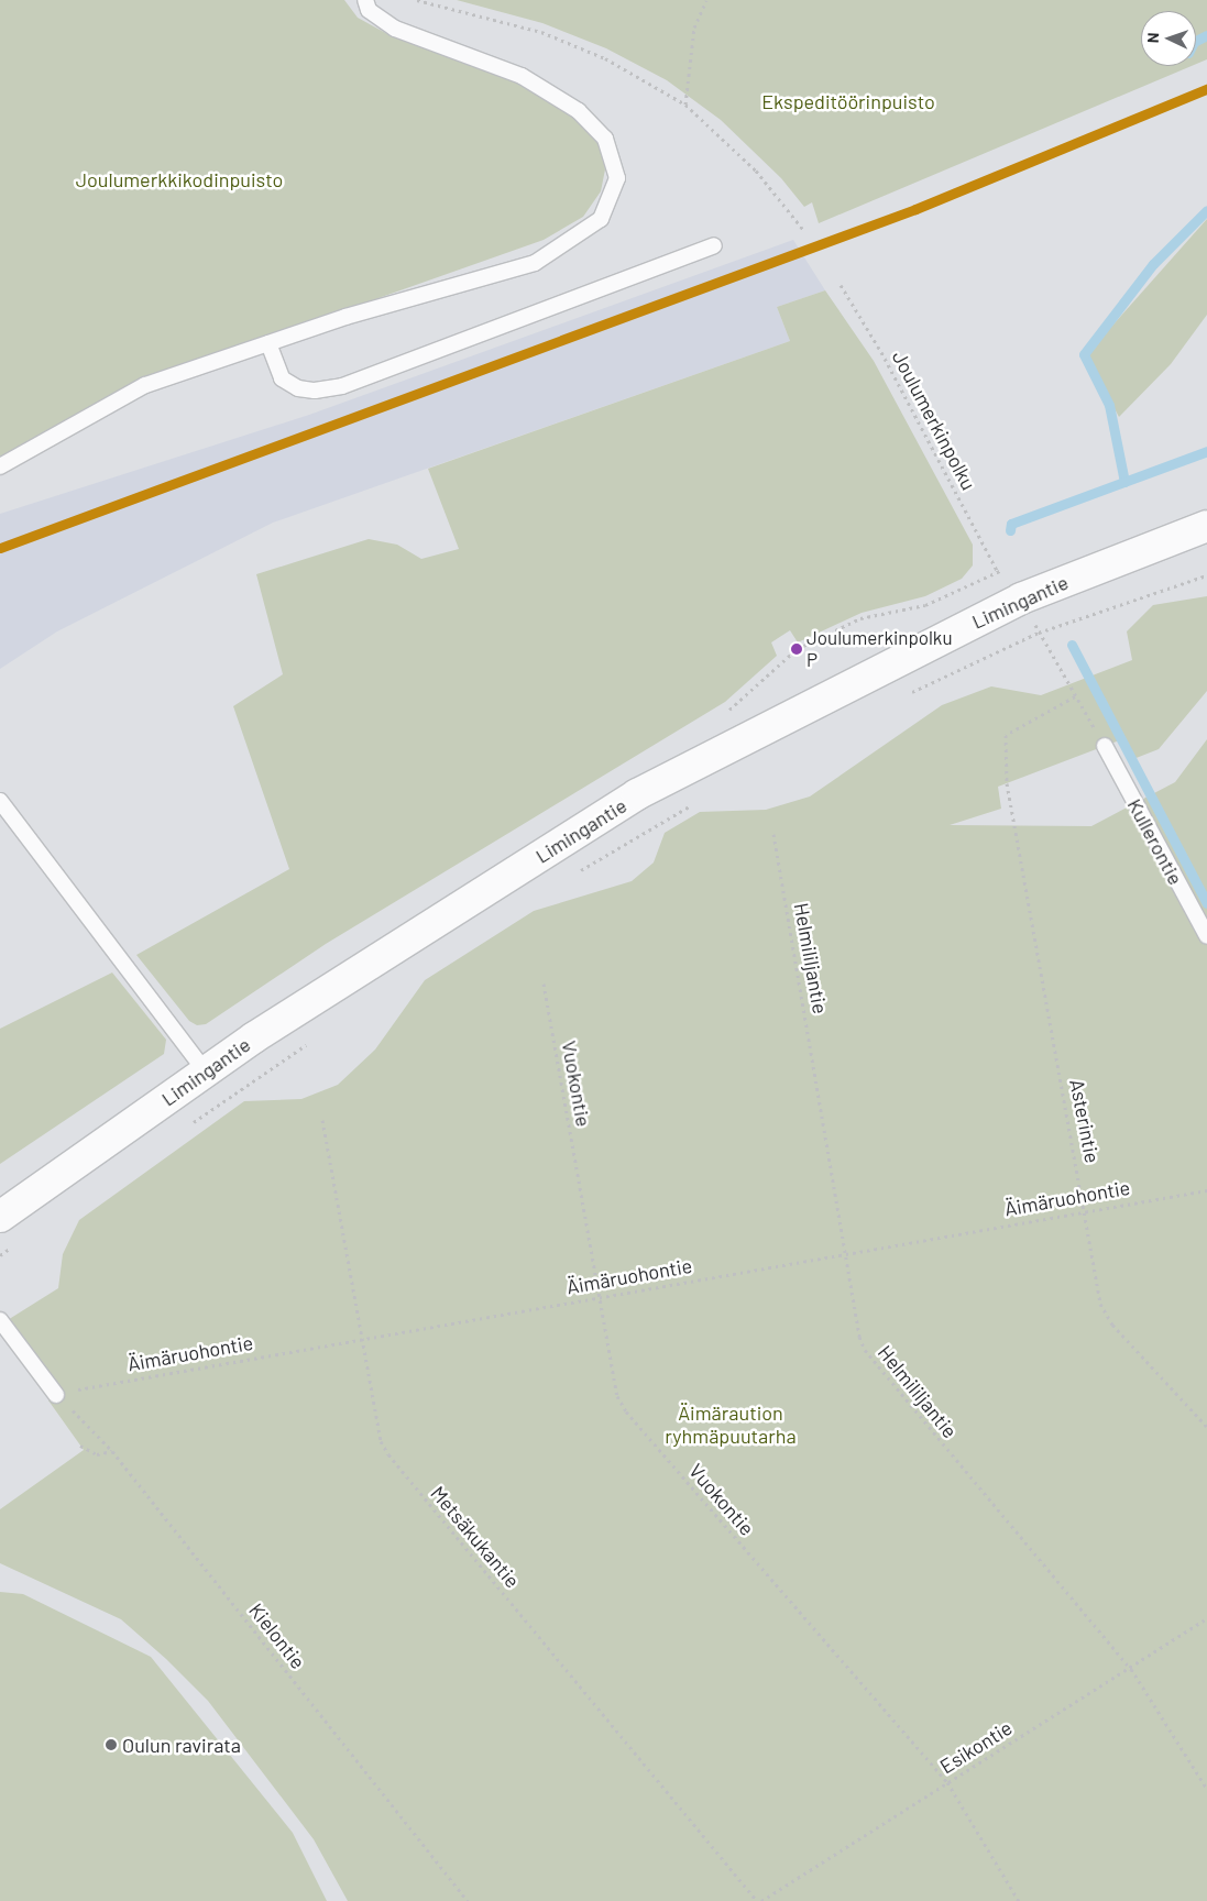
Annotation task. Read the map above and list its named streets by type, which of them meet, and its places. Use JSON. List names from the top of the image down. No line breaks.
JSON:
{"streets":{"main road":["Limingantie"],"lane":["Kullerontie"],"path":["Joulumerkinpolku","Helmililjantie","Vuokontie","Asterintie","Äimäruohontie","Metsäkukantie","Kielontie","Esikontie"]},"crossings":[["Helmililjantie","Äimäruohontie"],["Helmililjantie","Esikontie"],["Vuokontie","Äimäruohontie"],["Vuokontie","Esikontie"],["Asterintie","Äimäruohontie"],["Äimäruohontie","Metsäkukantie"],["Äimäruohontie","Kielontie"]],"parks":["Ekspeditöörinpuisto","Joulumerkkikodinpuisto","Äimäraution ryhmäpuutarha"],"places":["Joulumerkinpolku P","Oulun ravirata"],"north":"left"}
